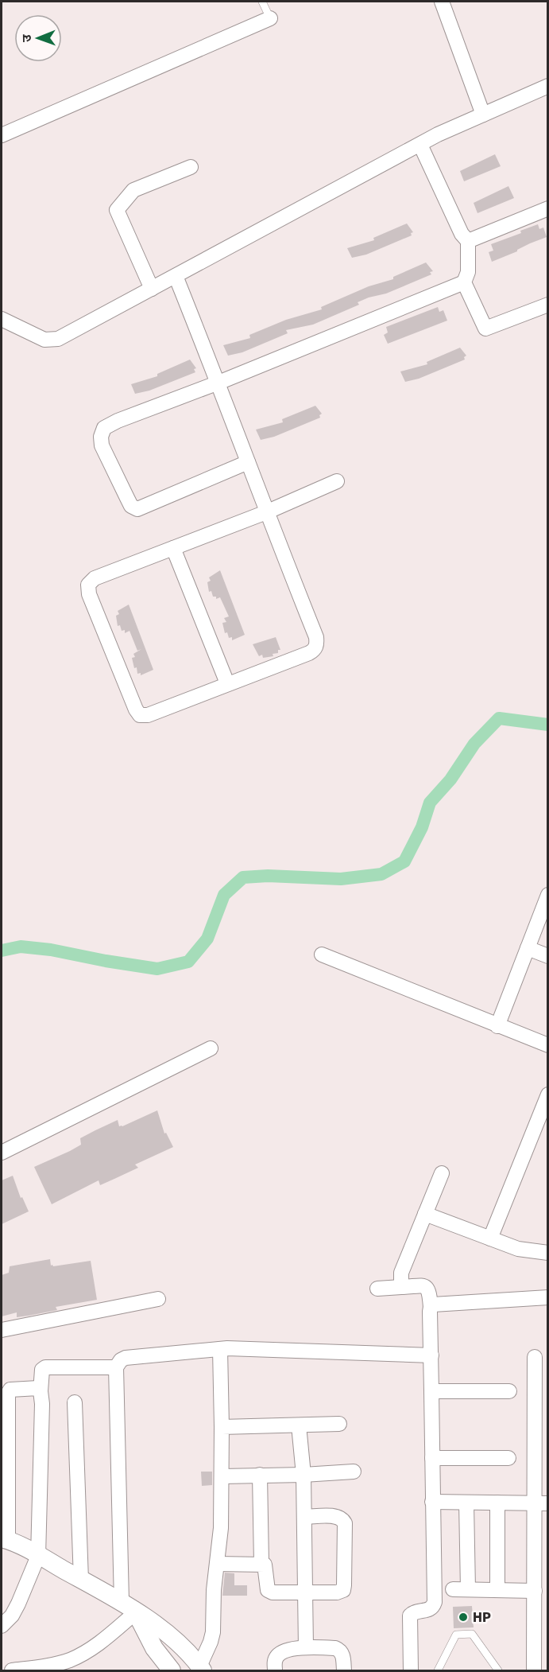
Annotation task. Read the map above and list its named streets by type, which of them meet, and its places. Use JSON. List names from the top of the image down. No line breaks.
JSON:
{"places":["HP"],"north":"left"}
